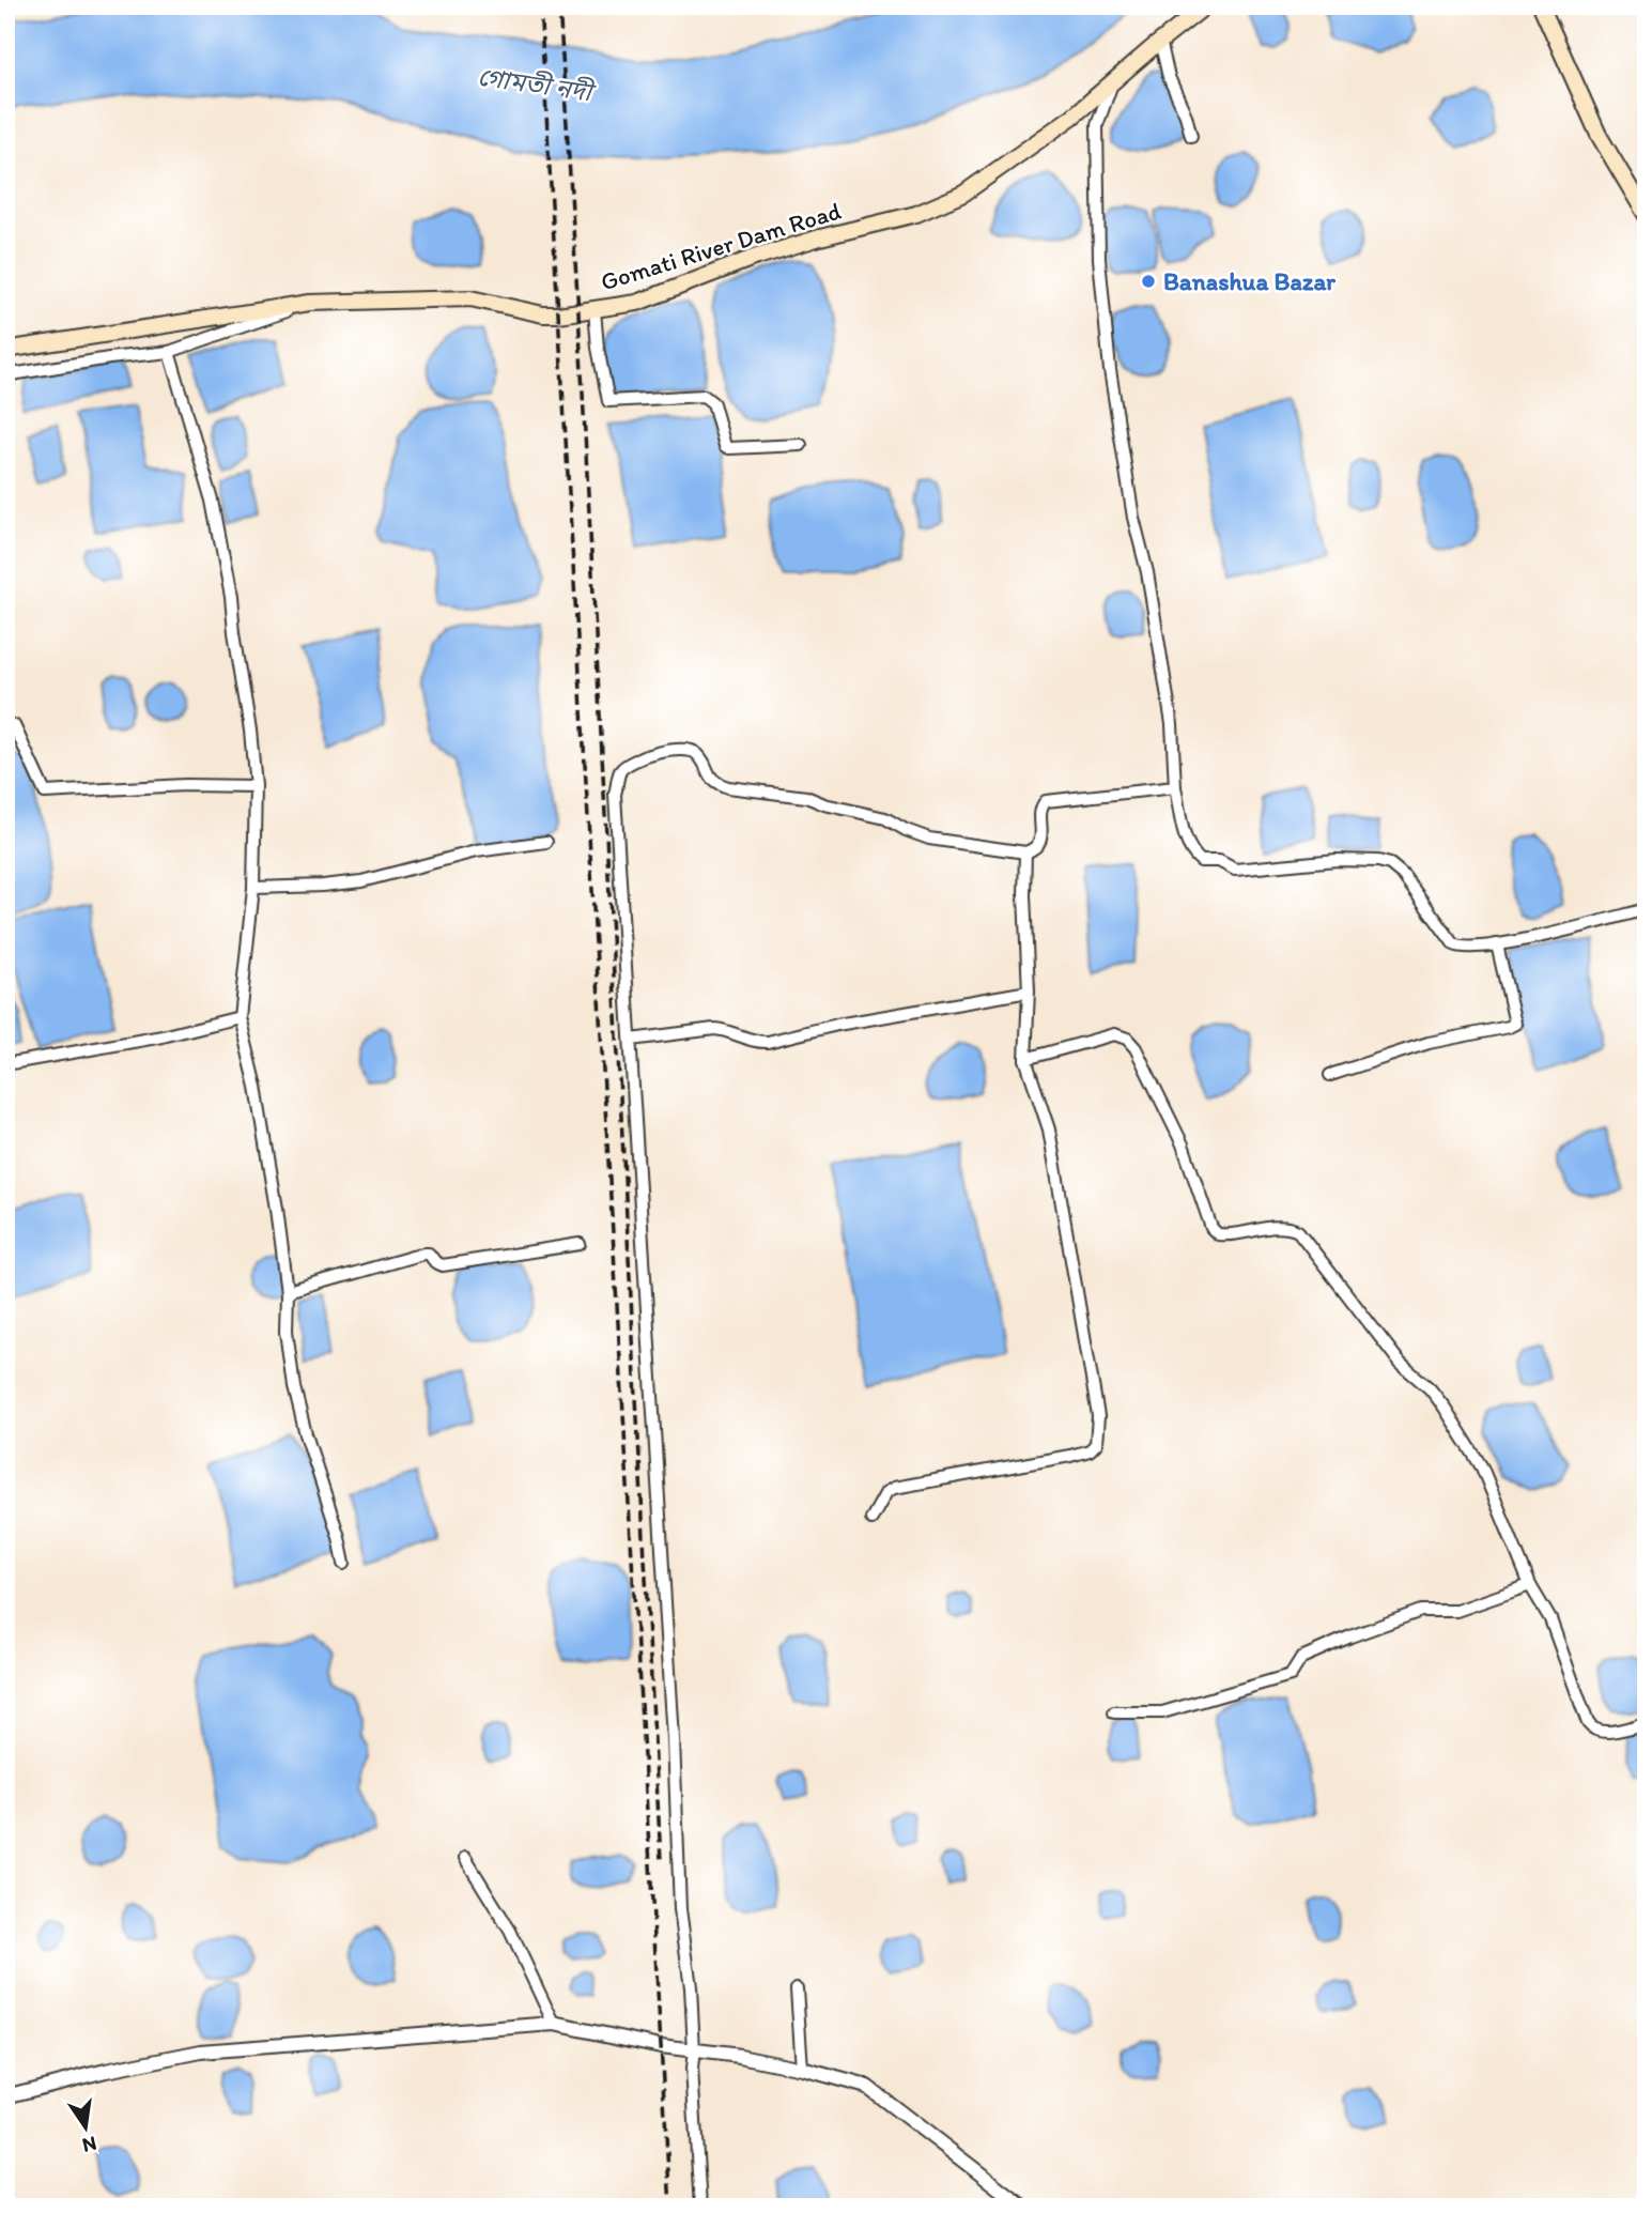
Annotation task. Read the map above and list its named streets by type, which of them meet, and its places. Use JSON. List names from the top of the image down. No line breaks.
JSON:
{"streets":{"main road":["Gomati River Dam Road"]},"water":["গোমতী নদী"],"places":["Banashua Bazar"],"north":"bottom"}
